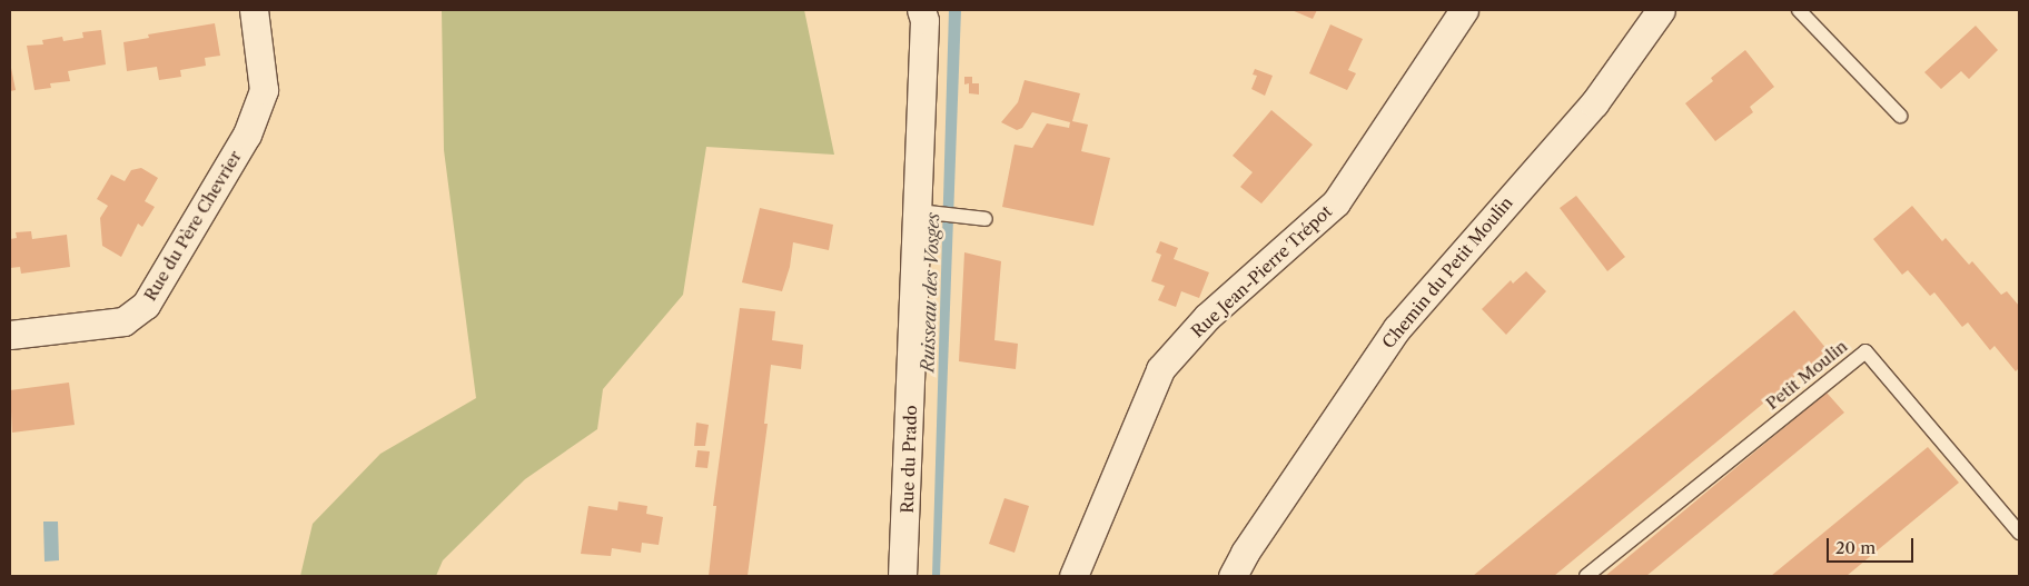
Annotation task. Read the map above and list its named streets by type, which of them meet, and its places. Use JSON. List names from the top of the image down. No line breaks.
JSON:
{"streets":{"street":["Rue du Père Chevrier","Rue Jean-Pierre Trépot","Chemin du Petit Moulin","Rue du Prado"],"lane":["Petit Moulin"]},"water":["Ruisseau des Vosges"],"scale_bar":"20 m"}
